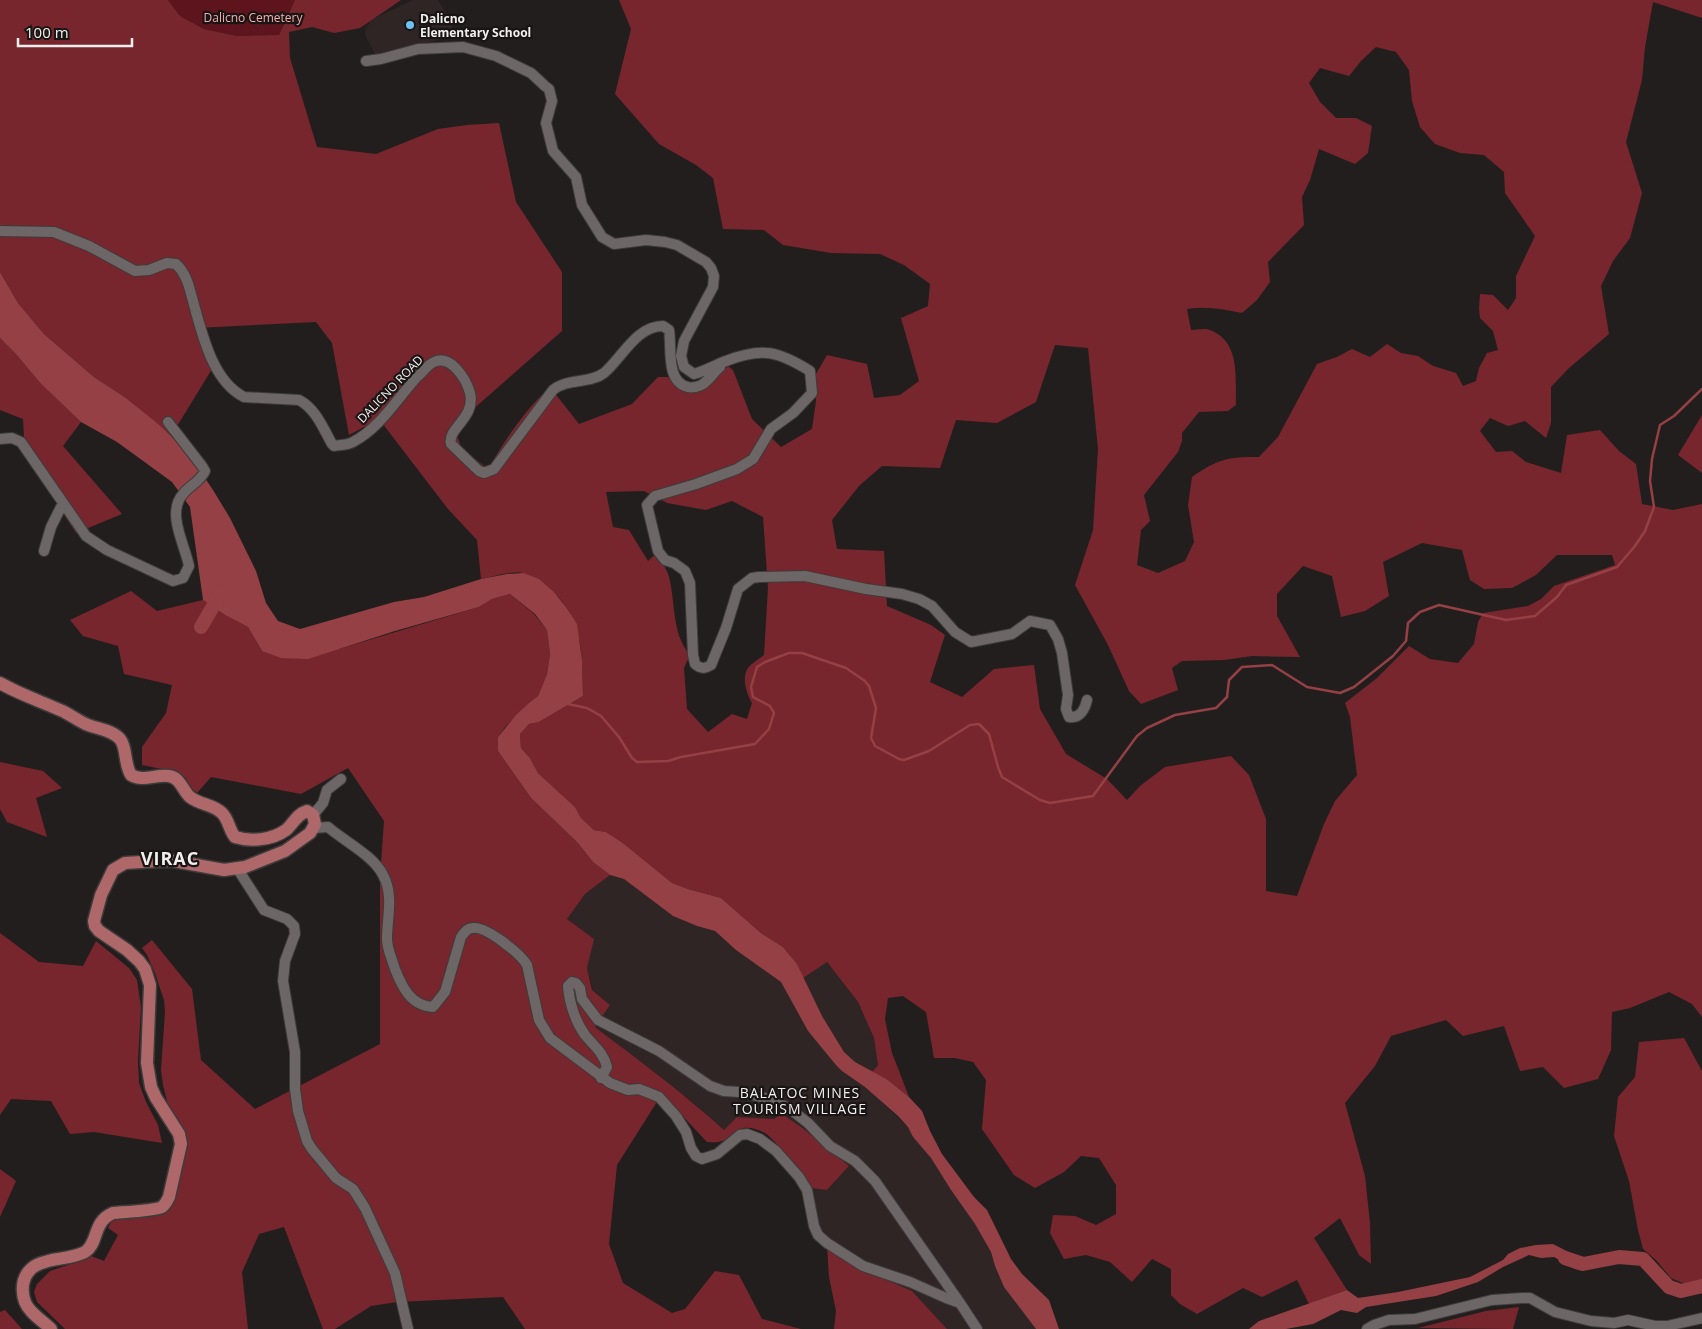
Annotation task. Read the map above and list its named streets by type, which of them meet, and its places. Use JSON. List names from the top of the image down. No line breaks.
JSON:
{"streets":{"street":["DALICNO ROAD"]},"districts":["VIRAC","BALATOC MINES TOURISM VILLAGE"],"parks":["Dalicno Cemetery"],"places":["Dalicno Elementary School"],"scale_bar":"100 m"}
